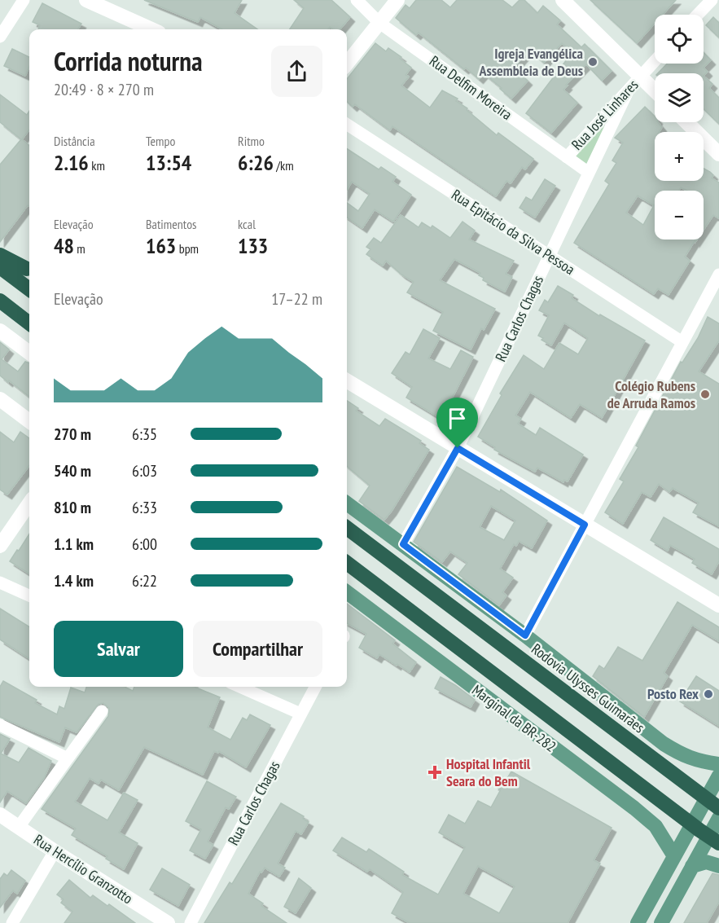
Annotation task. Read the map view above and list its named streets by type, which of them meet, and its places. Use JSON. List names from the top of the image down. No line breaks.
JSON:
{"streets":{"highway":["Rodovia Ulysses Guimarães"],"main road":["Marginal da BR-282"],"street":["Rua Delfim Moreira","Rua José Linhares","Rua Epitácio da Silva Pessoa","Rua Carlos Chagas","Rua Hercílio Granzotto"]},"crossings":[["Rua Delfim Moreira","Rua José Linhares"],["Rua Delfim Moreira","Rua Carlos Chagas"],["Rua José Linhares","Rua Carlos Chagas"],["Rua Epitácio da Silva Pessoa","Rua Carlos Chagas"]],"places":{"other":["Igreja Evangélica Assembleia de Deus","Colégio Rubens de Arruda Ramos","Posto Rex"],"health":["Hospital Infantil Seara do Bem"]},"page":{"map_buttons":["+","−"],"heading":["Corrida noturna","20:49 · 8 × 270 m"],"stats":[["Distância","2.16 km"],["Tempo","13:54"],["Ritmo","6:26 /km"],["Elevação","48 m"],["Batimentos","163 bpm"],["kcal","133"]],"chart":["Elevação","17–22 m"],"list":[{"name":"270 m","note":"6:35"},{"name":"540 m","note":"6:03"},{"name":"810 m","note":"6:33"},{"name":"1.1 km","note":"6:00"},{"name":"1.4 km","note":"6:22"}],"buttons":["Salvar","Compartilhar"]}}
